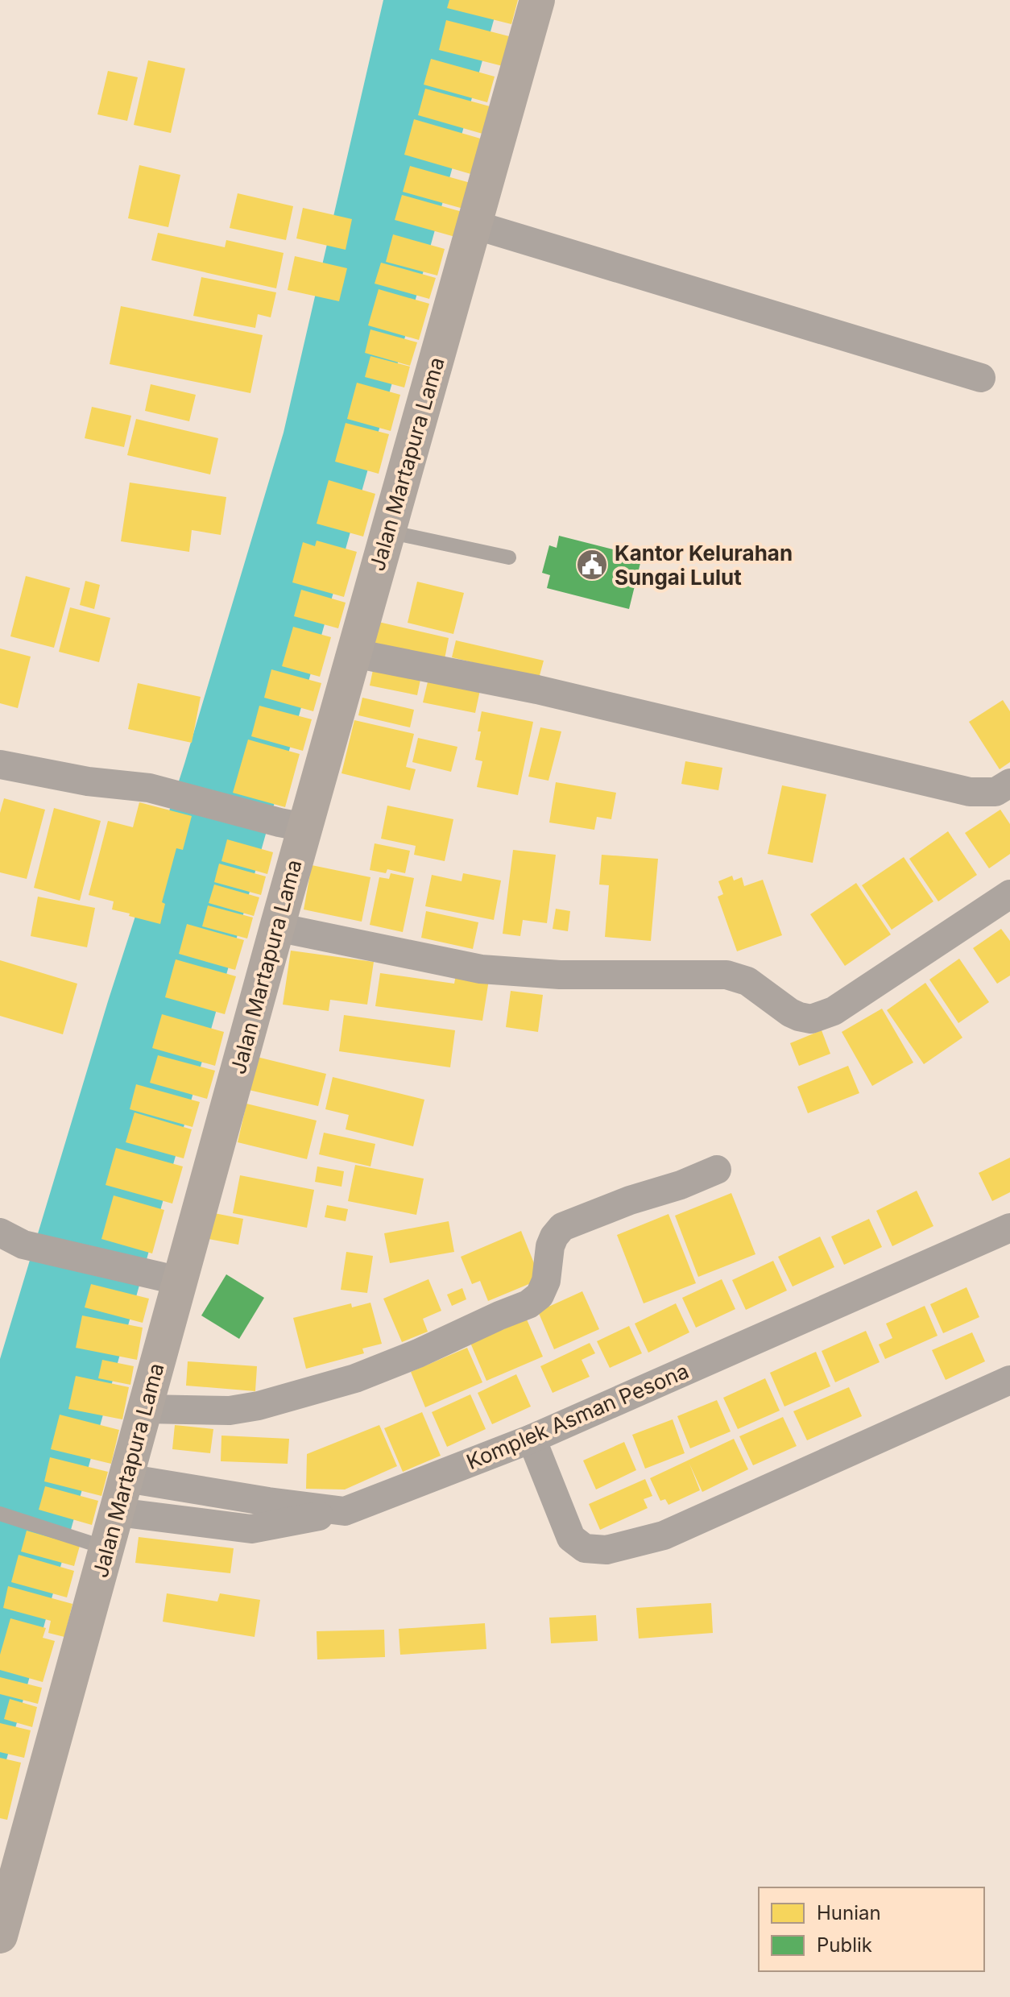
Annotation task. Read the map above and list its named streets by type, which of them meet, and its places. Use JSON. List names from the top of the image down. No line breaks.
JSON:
{"streets":{"main road":["Jalan Martapura Lama"],"street":["Komplek Asman Pesona"]},"crossings":[["Jalan Martapura Lama","Komplek Asman Pesona"]],"places":{"public building":["Kantor Kelurahan Sungai Lulut"]},"legend":["Hunian","Publik"]}
